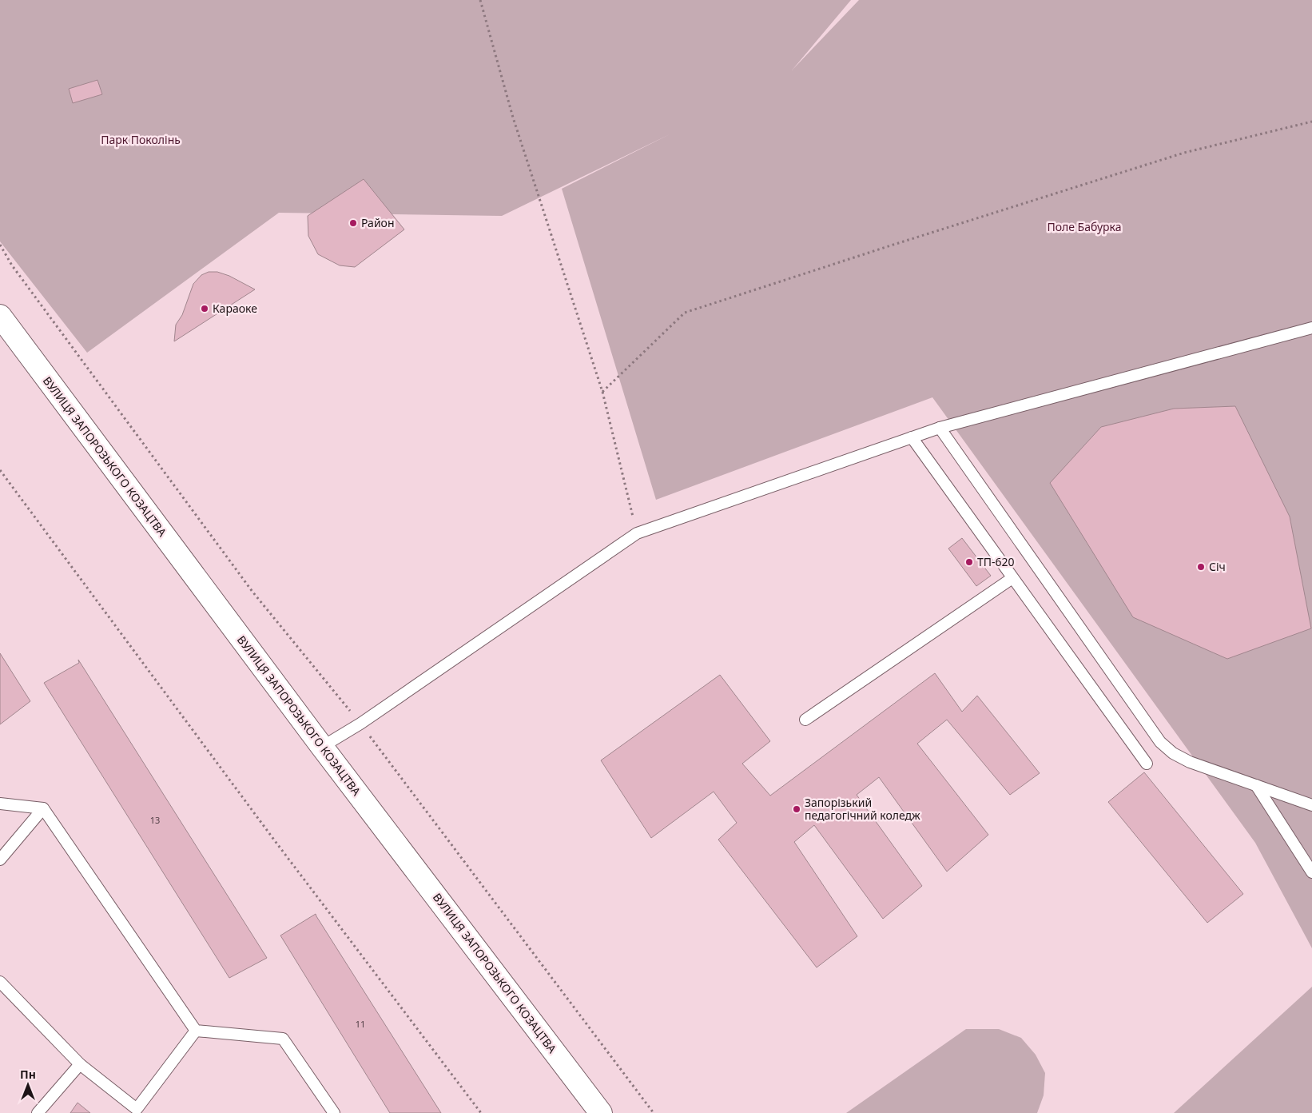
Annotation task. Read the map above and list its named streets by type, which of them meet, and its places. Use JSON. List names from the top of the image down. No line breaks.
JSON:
{"streets":{"street":["ВУЛИЦЯ ЗАПОРОЗЬКОГО КОЗАЦТВА"]},"parks":["Парк Поколінь","Поле Бабурка"],"places":["Район","Караоке","ТП-620","Січ","Запорізький педагогічний коледж"],"house_numbers":["13","11"],"north":"top"}
